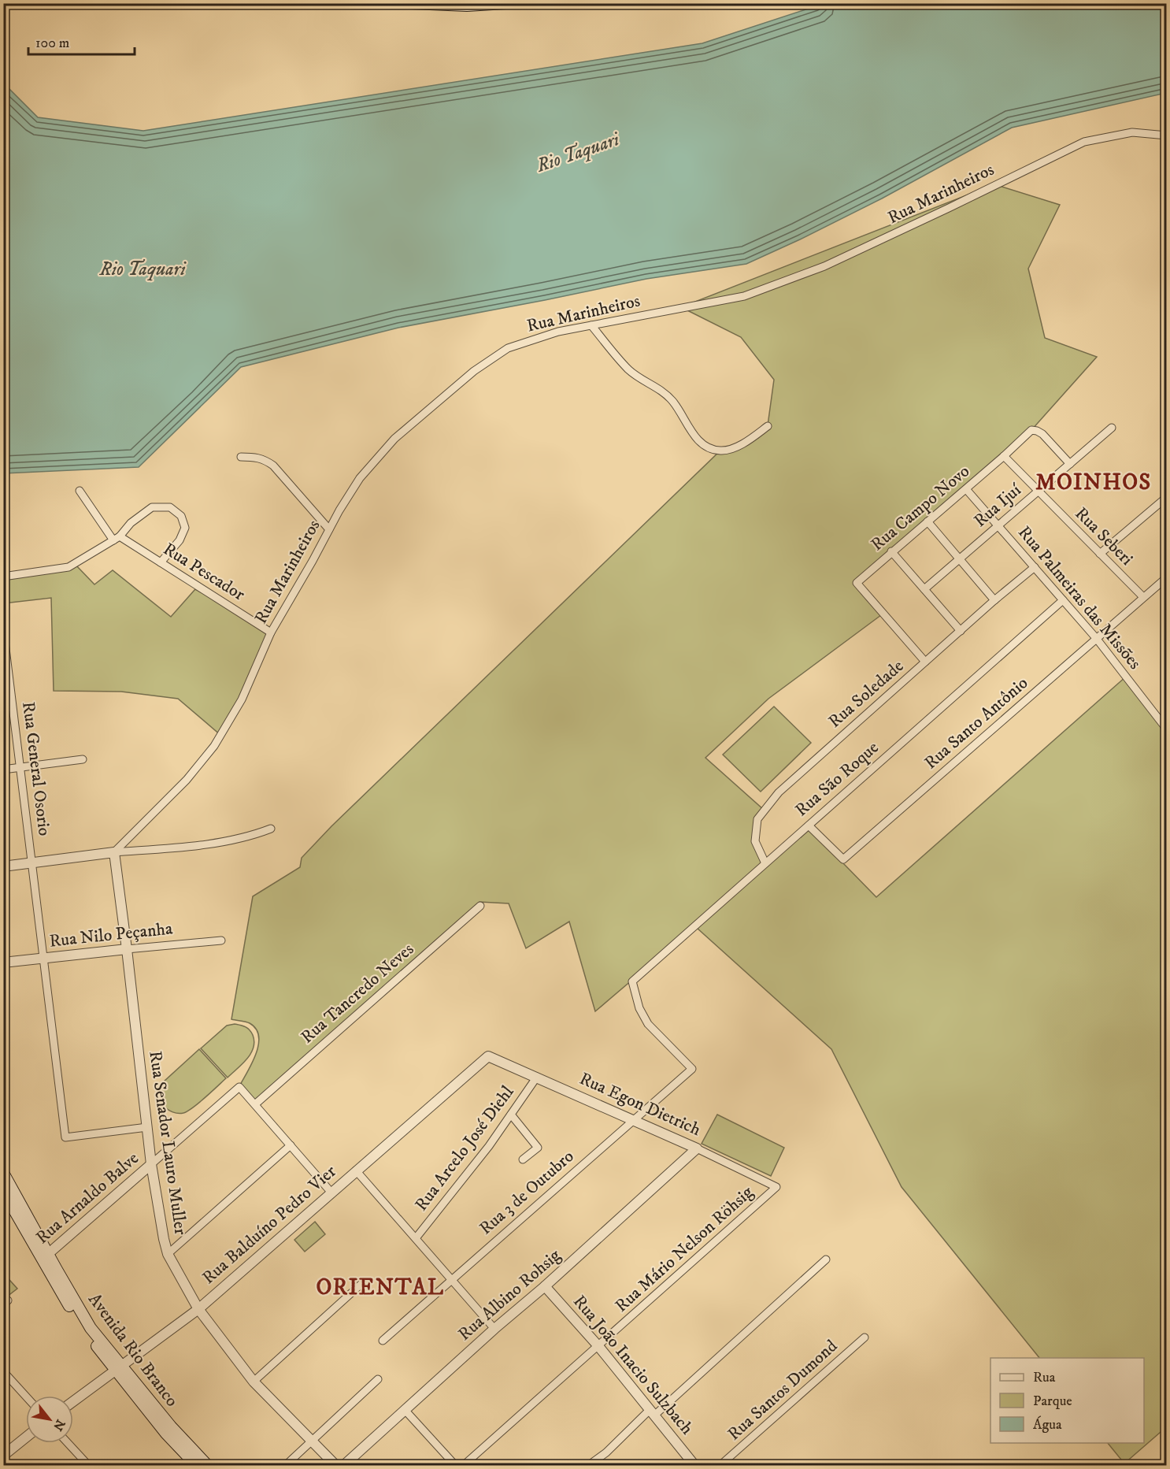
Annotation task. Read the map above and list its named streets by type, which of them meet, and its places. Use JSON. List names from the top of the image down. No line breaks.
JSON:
{"streets":{"main road":["Avenida Rio Branco"],"street":["Rua Marinheiros","Rua Ijuí","Rua Campo Novo","Rua Seberi","Rua Pescador","Rua Palmeiras das Missões","Rua Soledade","Rua Santo Antônio","Rua General Osorio","Rua São Roque","Rua Nilo Peçanha","Rua Tancredo Neves","Rua Egon Dietrich","Rua Senador Lauro Muller","Rua Arcelo José Diehl","Rua 3 de Outubro","Rua Arnaldo Balve","Rua Balduíno Pedro Vier","Rua Mário Nelson Röhsig","Rua Albino Rohsig","Rua João Inacio Sulzbach","Rua Santos Dumond"]},"crossings":[["Rua Marinheiros","Rua Pescador"],["Rua Marinheiros","Rua Senador Lauro Muller"],["Rua Ijuí","Rua Campo Novo"],["Rua Ijuí","Rua Seberi"],["Rua Ijuí","Rua Palmeiras das Missões"],["Rua Campo Novo","Rua Seberi"],["Rua Campo Novo","Rua Palmeiras das Missões"],["Rua Campo Novo","Rua Soledade"],["Rua Seberi","Rua Santo Antônio"],["Rua Palmeiras das Missões","Rua Soledade"],["Rua Palmeiras das Missões","Rua Santo Antônio"],["Rua Palmeiras das Missões","Rua São Roque"],["Rua Soledade","Rua São Roque"],["Rua Santo Antônio","Rua São Roque"],["Rua General Osorio","Rua Nilo Peçanha"],["Rua General Osorio","Rua Senador Lauro Muller"],["Rua São Roque","Rua 3 de Outubro"],["Rua Nilo Peçanha","Rua Senador Lauro Muller"],["Rua Tancredo Neves","Rua Arnaldo Balve"],["Rua Egon Dietrich","Rua Arcelo José Diehl"],["Rua Egon Dietrich","Rua 3 de Outubro"],["Rua Egon Dietrich","Rua Balduíno Pedro Vier"],["Rua Egon Dietrich","Rua Mário Nelson Röhsig"],["Rua Egon Dietrich","Rua Albino Rohsig"],["Rua Senador Lauro Muller","Rua Arnaldo Balve"],["Rua Senador Lauro Muller","Rua Balduíno Pedro Vier"],["Rua Arnaldo Balve","Avenida Rio Branco"],["Rua Balduíno Pedro Vier","Avenida Rio Branco"],["Rua Mário Nelson Röhsig","Rua João Inacio Sulzbach"],["Rua Albino Rohsig","Rua João Inacio Sulzbach"]],"districts":["MOINHOS","ORIENTAL"],"water":["Rio Taquari"],"legend":["Rua","Parque","Água"],"scale_bar":"100 m","north":"bottom right"}
